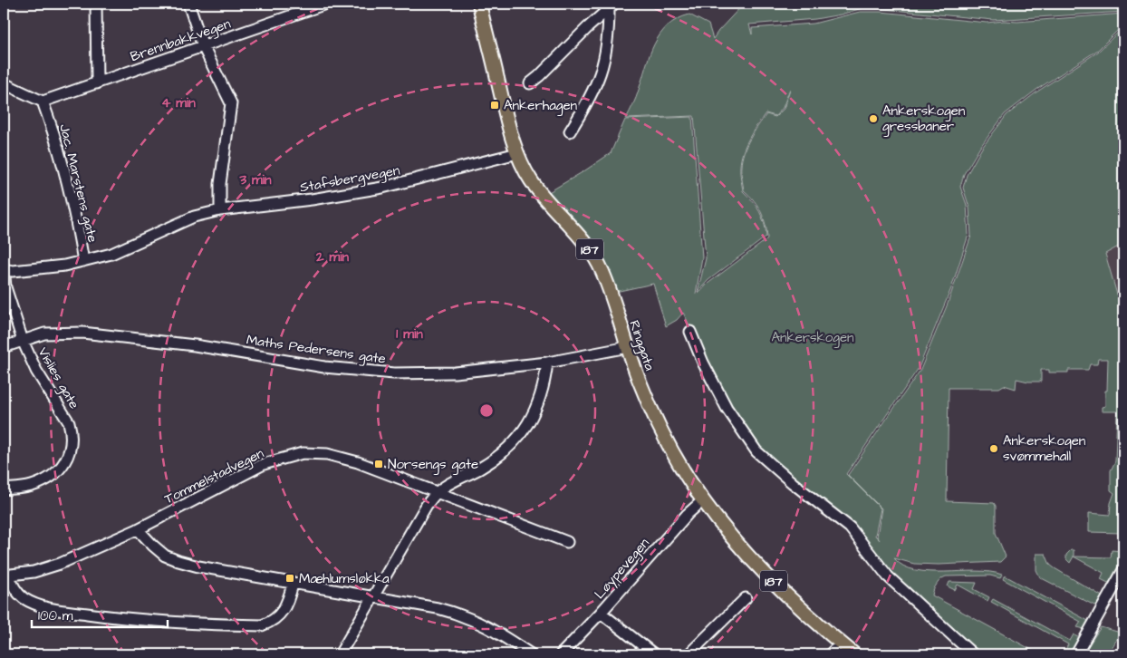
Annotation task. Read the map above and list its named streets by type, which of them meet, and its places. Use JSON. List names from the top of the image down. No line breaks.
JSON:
{"streets":{"main road":["187","Ringgata"],"street":["Brennbakkvegen","Stafsbergvegen","Jac. Marstens gate","Maths Pedersens gate","Vislies gate","Tommelstadvegen","Løypevegen"]},"crossings":[["Brennbakkvegen","Jac. Marstens gate"],["Stafsbergvegen","Jac. Marstens gate"],["Stafsbergvegen","Ringgata"],["Stafsbergvegen","Vislies gate"],["Ringgata","Maths Pedersens gate"],["Ringgata","Løypevegen"],["Maths Pedersens gate","Vislies gate"]],"parks":["Ankerskogen"],"places":{"transit":["Ankerhagen","Norsengs gate","Mæhlumsløkka"],"other":["Ankerskogen gressbaner","Ankerskogen svømmehall"]},"scale_bar":"100 m","rings":["4 min","3 min","2 min","1 min"]}
